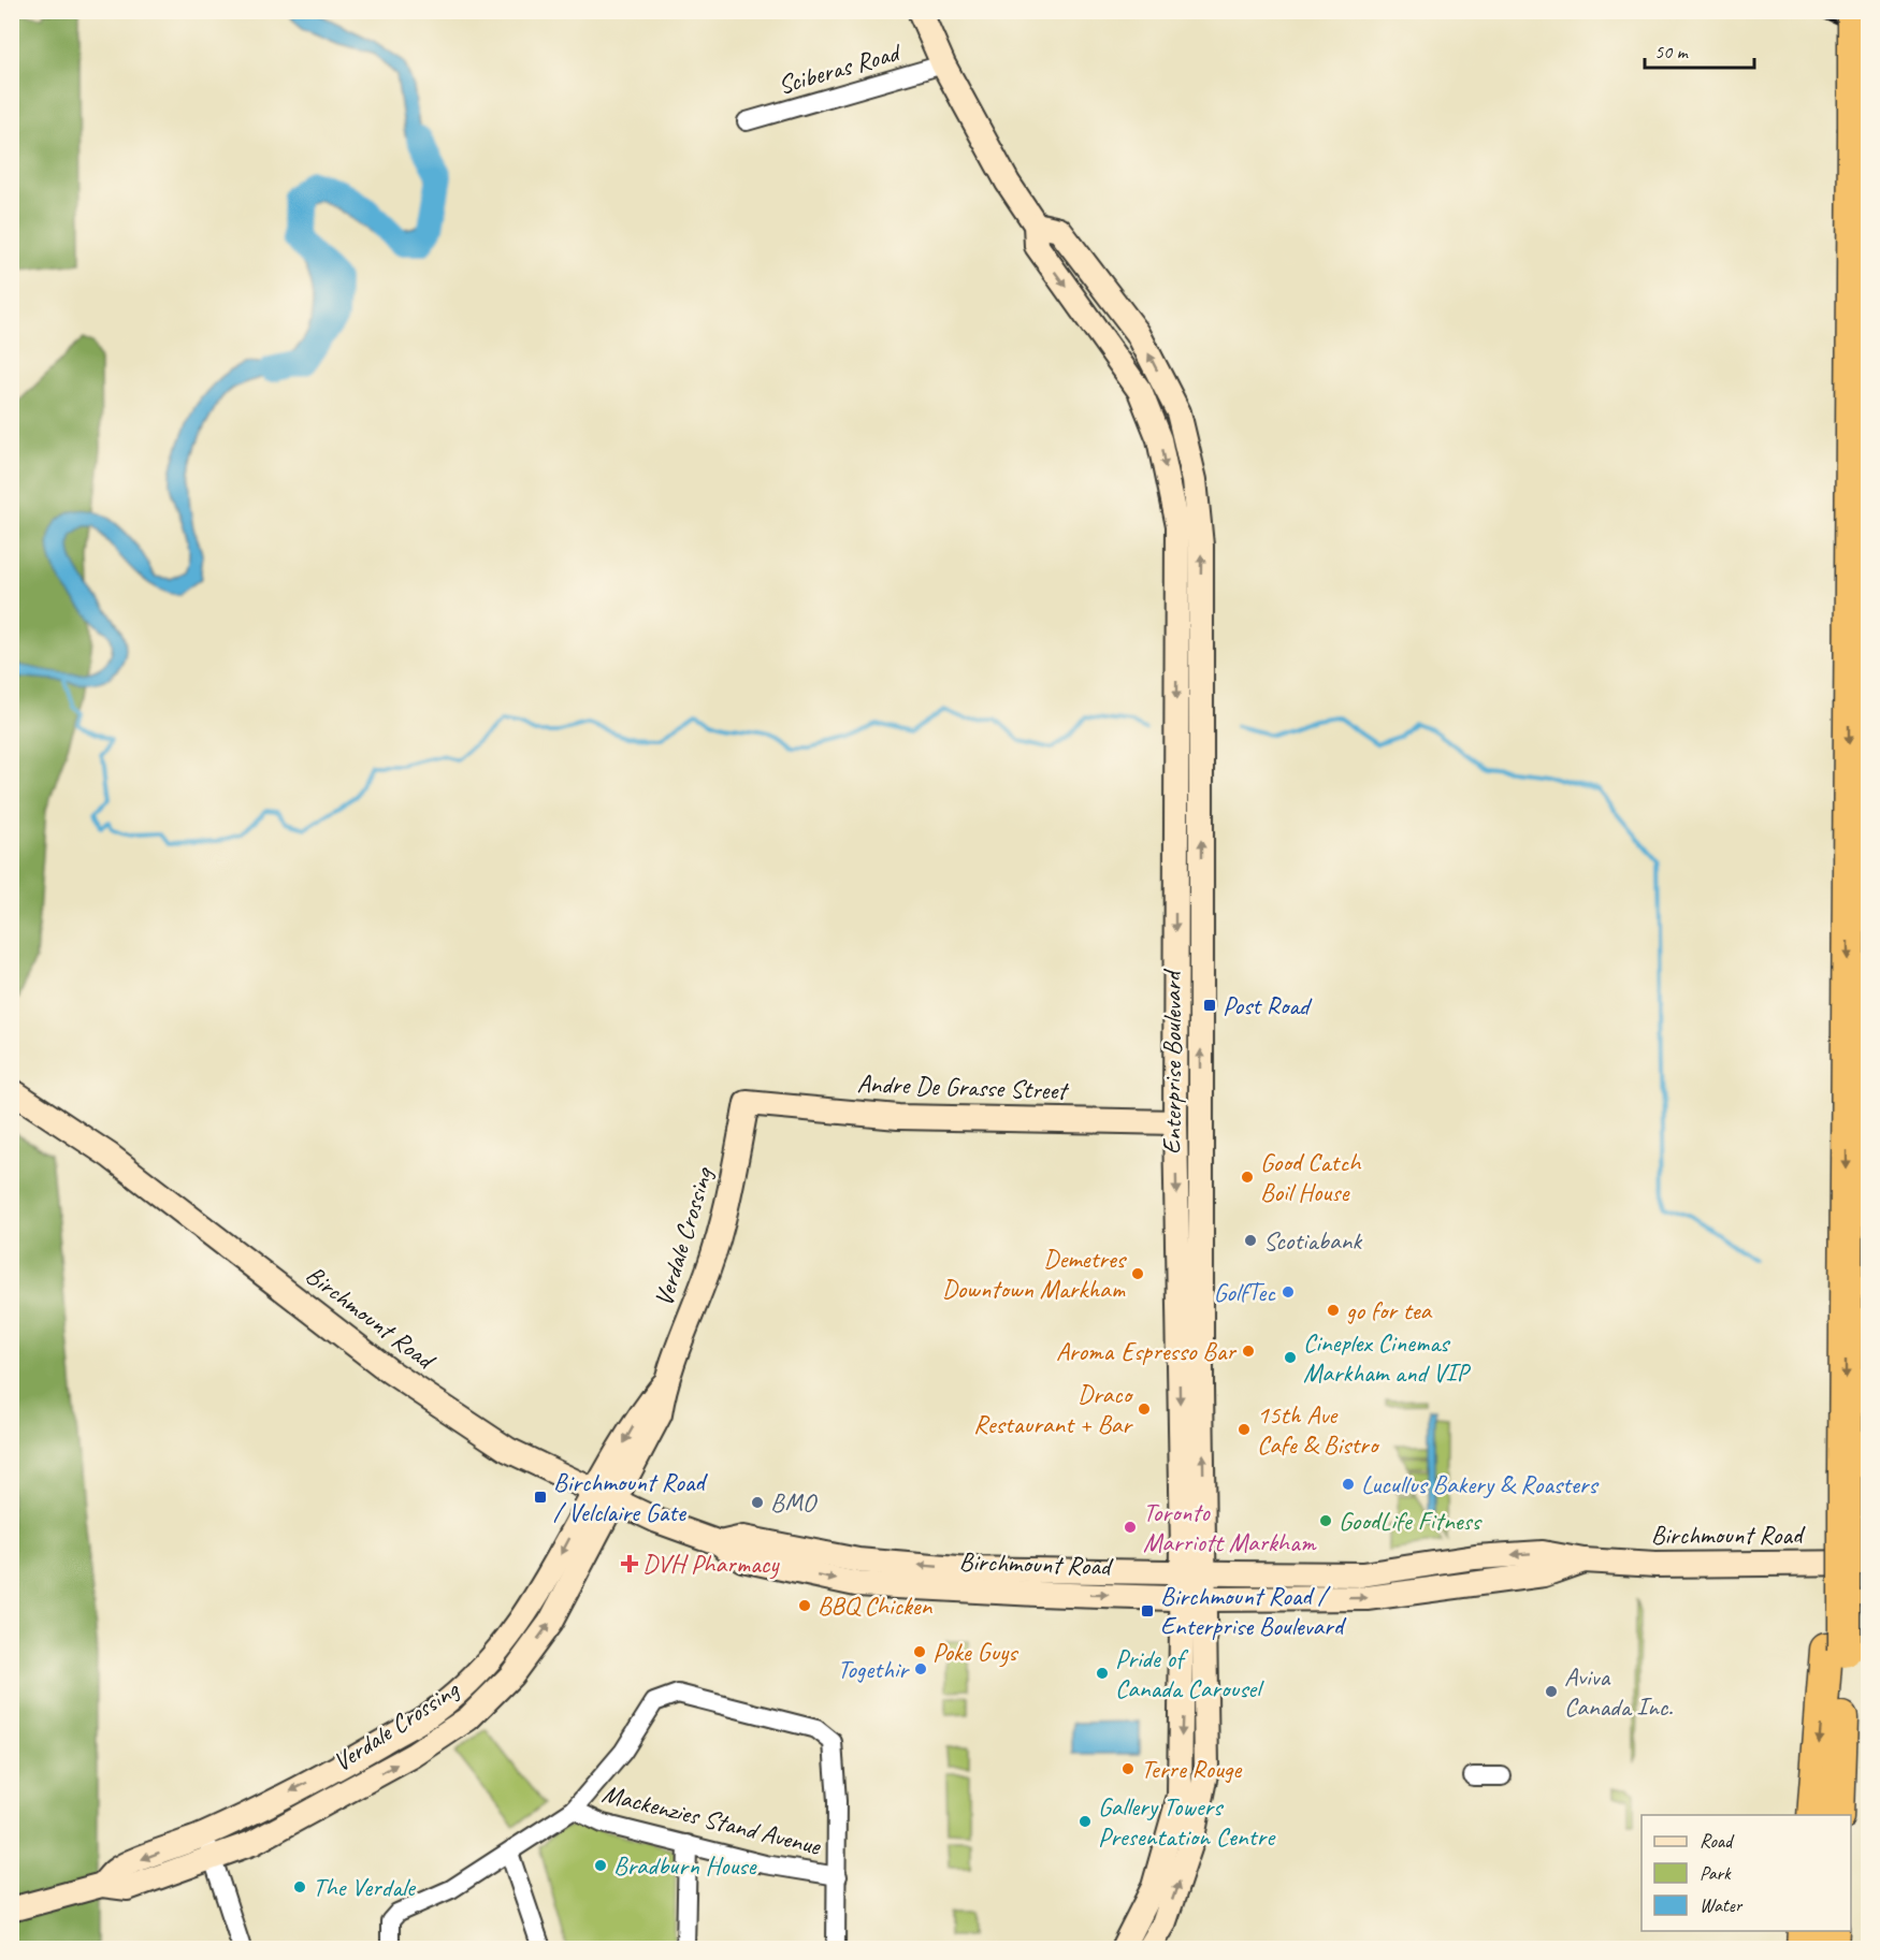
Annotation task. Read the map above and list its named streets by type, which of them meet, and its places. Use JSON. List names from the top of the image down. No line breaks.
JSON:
{"streets":{"main road":["Enterprise Boulevard","Andre De Grasse Street","Verdale Crossing","Birchmount Road"],"street":["Sciberas Road","Mackenzies Stand Avenue"]},"crossings":[["Sciberas Road","Enterprise Boulevard"],["Enterprise Boulevard","Andre De Grasse Street"],["Enterprise Boulevard","Birchmount Road"],["Andre De Grasse Street","Verdale Crossing"],["Verdale Crossing","Birchmount Road"]],"places":{"transit":["Post Road","Birchmount Road / Velclaire Gate","Birchmount Road / Enterprise Boulevard"],"other":["Good Catch Boil House","Scotiabank","Demetres Downtown Markham","GolfTec","go for tea","Aroma Espresso Bar","Cineplex Cinemas Markham and VIP","Draco Restaurant + Bar","15th Ave Cafe & Bistro","Lucullus Bakery & Roasters","BMO","GoodLife Fitness","Toronto Marriott Markham","BBQ Chicken","Poke Guys","Togethir","Pride of Canada Carousel","Aviva Canada Inc.","Terre Rouge","Gallery Towers Presentation Centre","Bradburn House","The Verdale"],"health":["DVH Pharmacy"]},"legend":["Road","Park","Water"],"scale_bar":"50 m"}
